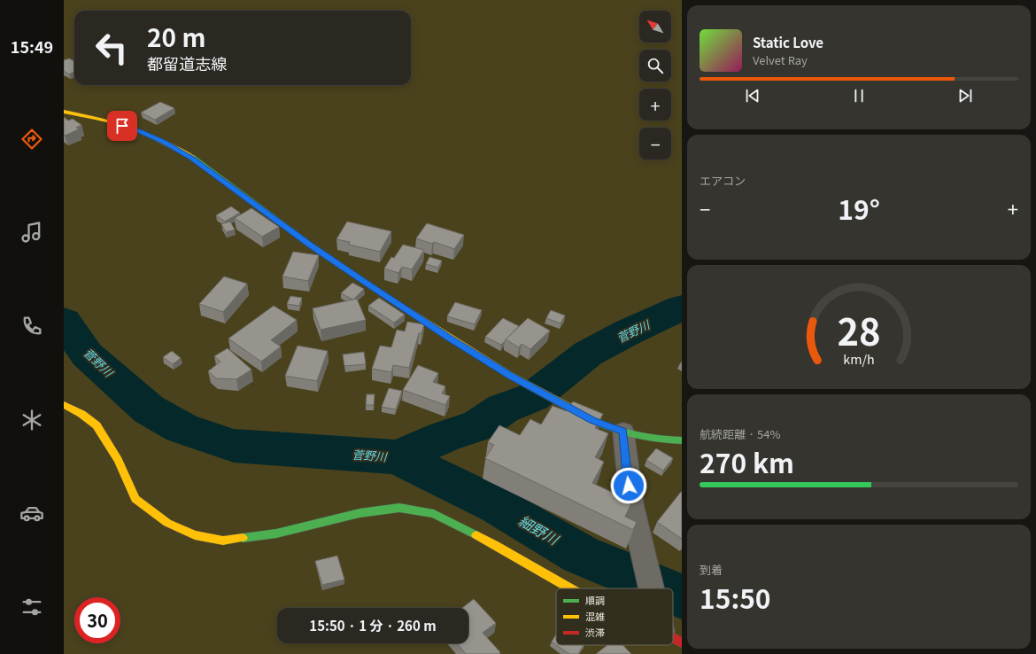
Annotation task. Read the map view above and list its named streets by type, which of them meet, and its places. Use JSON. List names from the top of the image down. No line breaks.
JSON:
{"water":["菅野川","細野川"],"legend":["順調","混雑","渋滞"],"north":"top left","page":{"tabs":"15:49","map_buttons":["+","−"],"turn":["20 m","都留道志線"],"song":["Static Love","Velvet Ray"],"tile":["エアコン",["航続距離 · 54%","270 km"],["到着","15:50"]],"heat":["−","19°","+"],"limit":"30","trip":"15:50 · 1 分 · 260 m","gauge":["28","km/h"]}}
